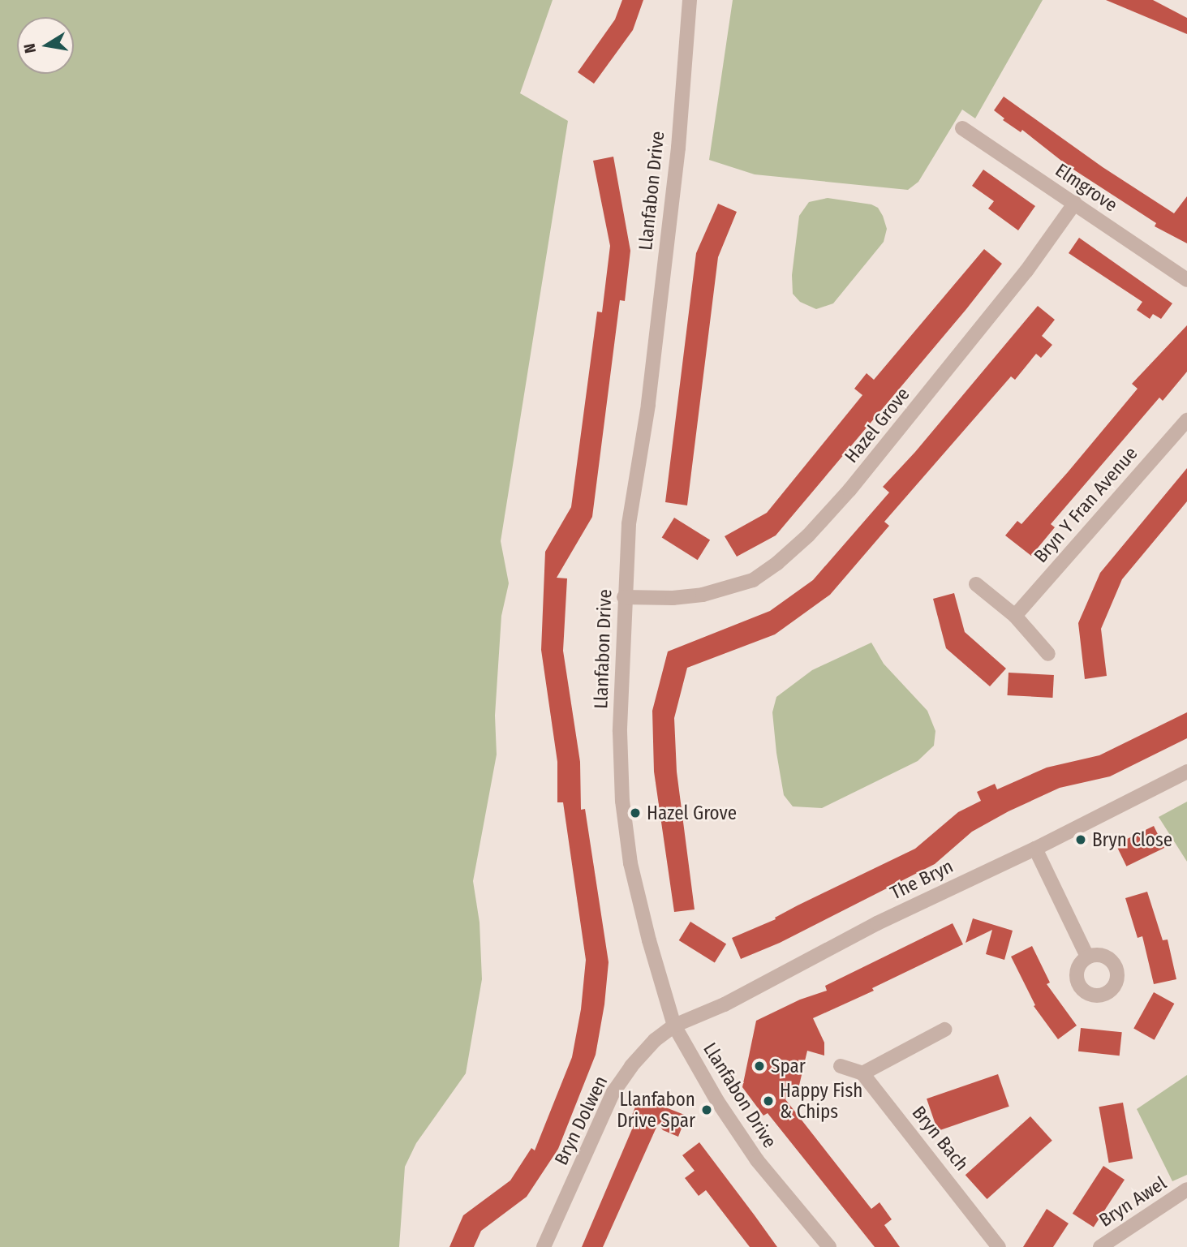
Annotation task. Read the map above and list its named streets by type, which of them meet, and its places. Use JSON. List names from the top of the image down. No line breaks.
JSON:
{"streets":{"street":["Elmgrove","Llanfabon Drive","Hazel Grove","Bryn Y Fran Avenue","The Bryn","Bryn Dolwen","Bryn Bach","Bryn Awel"]},"crossings":[["Elmgrove","Hazel Grove"],["Llanfabon Drive","Hazel Grove"],["Llanfabon Drive","The Bryn"],["Llanfabon Drive","Bryn Dolwen"],["The Bryn","Bryn Dolwen"]],"places":["Hazel Grove","Bryn Close","Spar","Happy Fish & Chips","Llanfabon Drive Spar"],"north":"left"}
